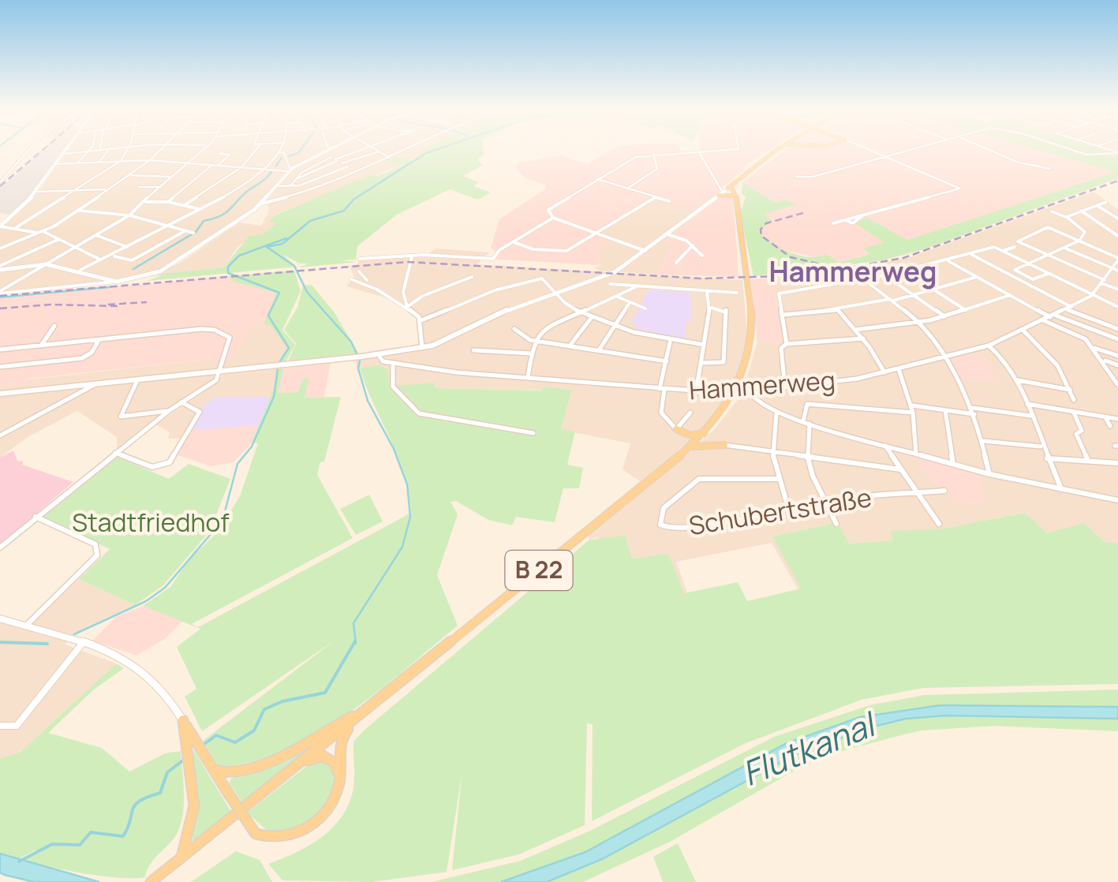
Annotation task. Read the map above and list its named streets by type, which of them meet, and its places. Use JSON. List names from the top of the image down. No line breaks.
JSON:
{"streets":{"main road":["B 22"],"street":["Hammerweg","Schubertstraße"]},"districts":["Hammerweg"],"water":["Flutkanal"],"parks":["Stadtfriedhof"]}
